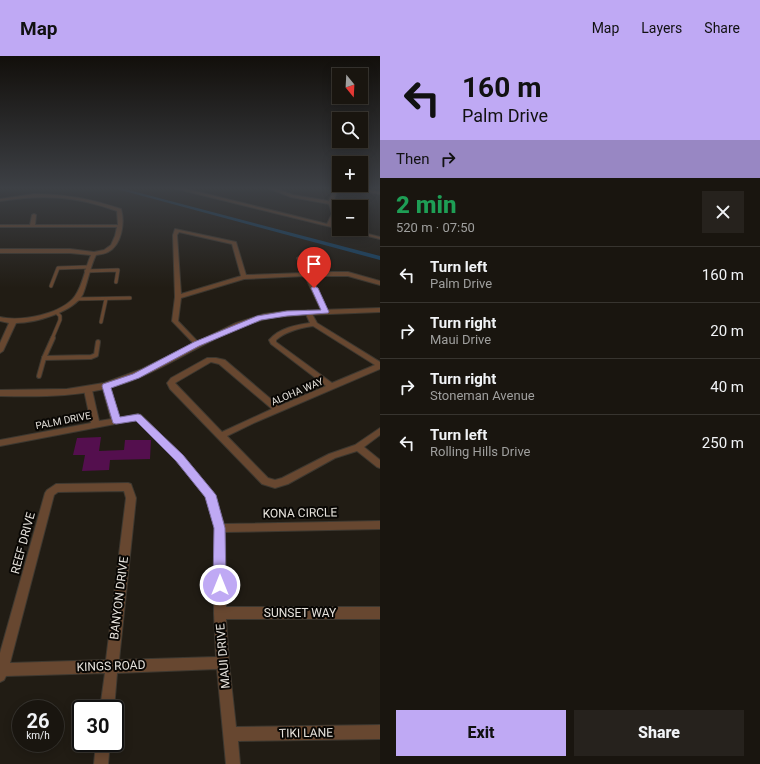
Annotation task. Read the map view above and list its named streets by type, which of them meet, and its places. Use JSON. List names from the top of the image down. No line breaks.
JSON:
{"streets":{"street":["ALOHA WAY","PALM DRIVE","KONA CIRCLE","REEF DRIVE","BANYON DRIVE","SUNSET WAY","MAUI DRIVE","KINGS ROAD","TIKI LANE"]},"crossings":[["PALM DRIVE","MAUI DRIVE"],["KONA CIRCLE","MAUI DRIVE"],["REEF DRIVE","BANYON DRIVE"],["REEF DRIVE","KINGS ROAD"],["BANYON DRIVE","KINGS ROAD"],["SUNSET WAY","MAUI DRIVE"],["MAUI DRIVE","KINGS ROAD"],["MAUI DRIVE","TIKI LANE"]],"north":"bottom","page":{"header":"Map","nav":["Map","Layers","Share"],"turn":["160 m","Palm Drive"],"map_buttons":["+","−"],"then":"Then","heading":["2 min","520 m · 07:50"],"list":[{"name":"Turn left","note":"Palm Drive","value":"160 m"},{"name":"Turn right","note":"Maui Drive","value":"20 m"},{"name":"Turn right","note":"Stoneman Avenue","value":"40 m"},{"name":"Turn left","note":"Rolling Hills Drive","value":"250 m"}],"speed":"26 km/h","limit":"30","buttons":["Exit","Share"]}}
